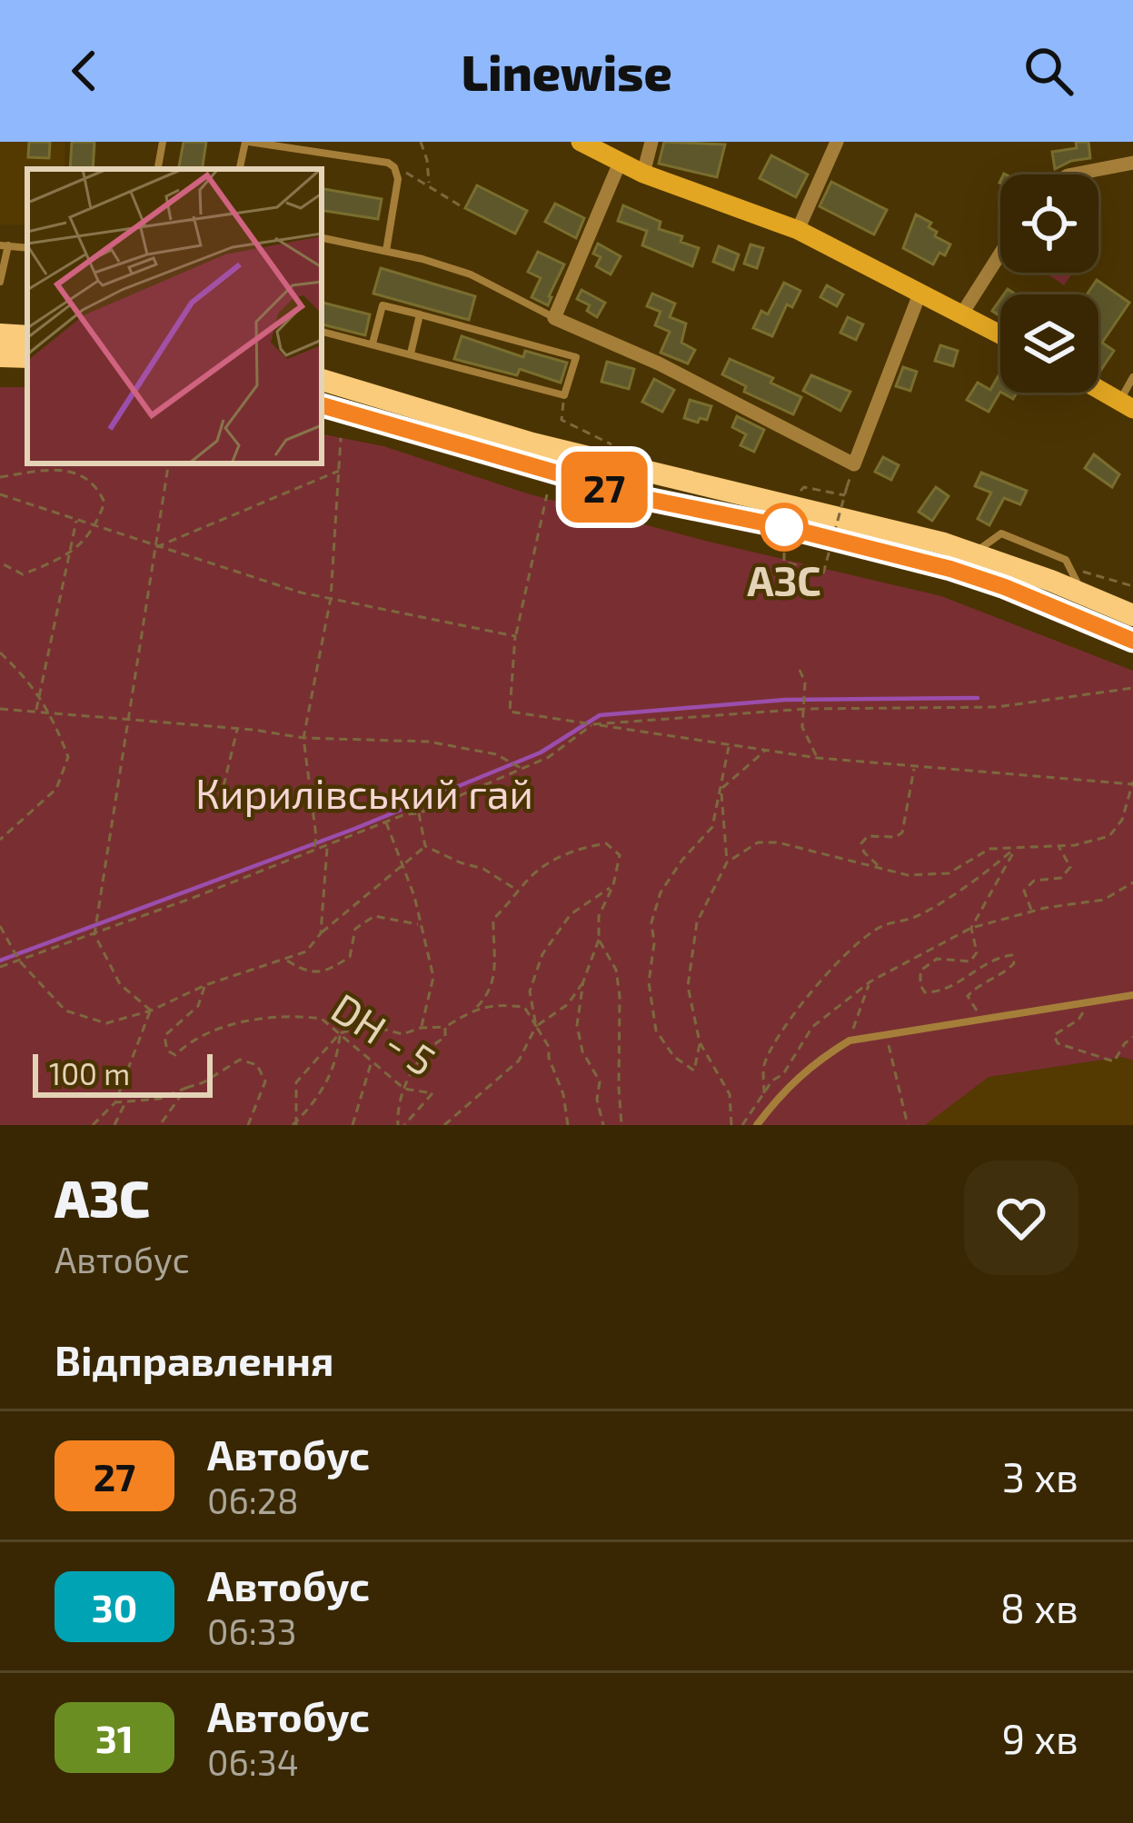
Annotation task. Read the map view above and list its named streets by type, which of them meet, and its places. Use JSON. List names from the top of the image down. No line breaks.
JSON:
{"streets":{"path":["DH - 5"]},"parks":["Кирилівський гай"],"places":["АЗС"],"lines":["bus line 27"],"scale_bar":"100 m","page":{"header":"Linewise","on_map":"27","scale":"100 m","heading":[["АЗС","Автобус"],"Відправлення"],"list":[{"mark":"27","name":"Автобус","note":"06:28","value":"3 хв"},{"mark":"30","name":"Автобус","note":"06:33","value":"8 хв"},{"mark":"31","name":"Автобус","note":"06:34","value":"9 хв"}]}}
